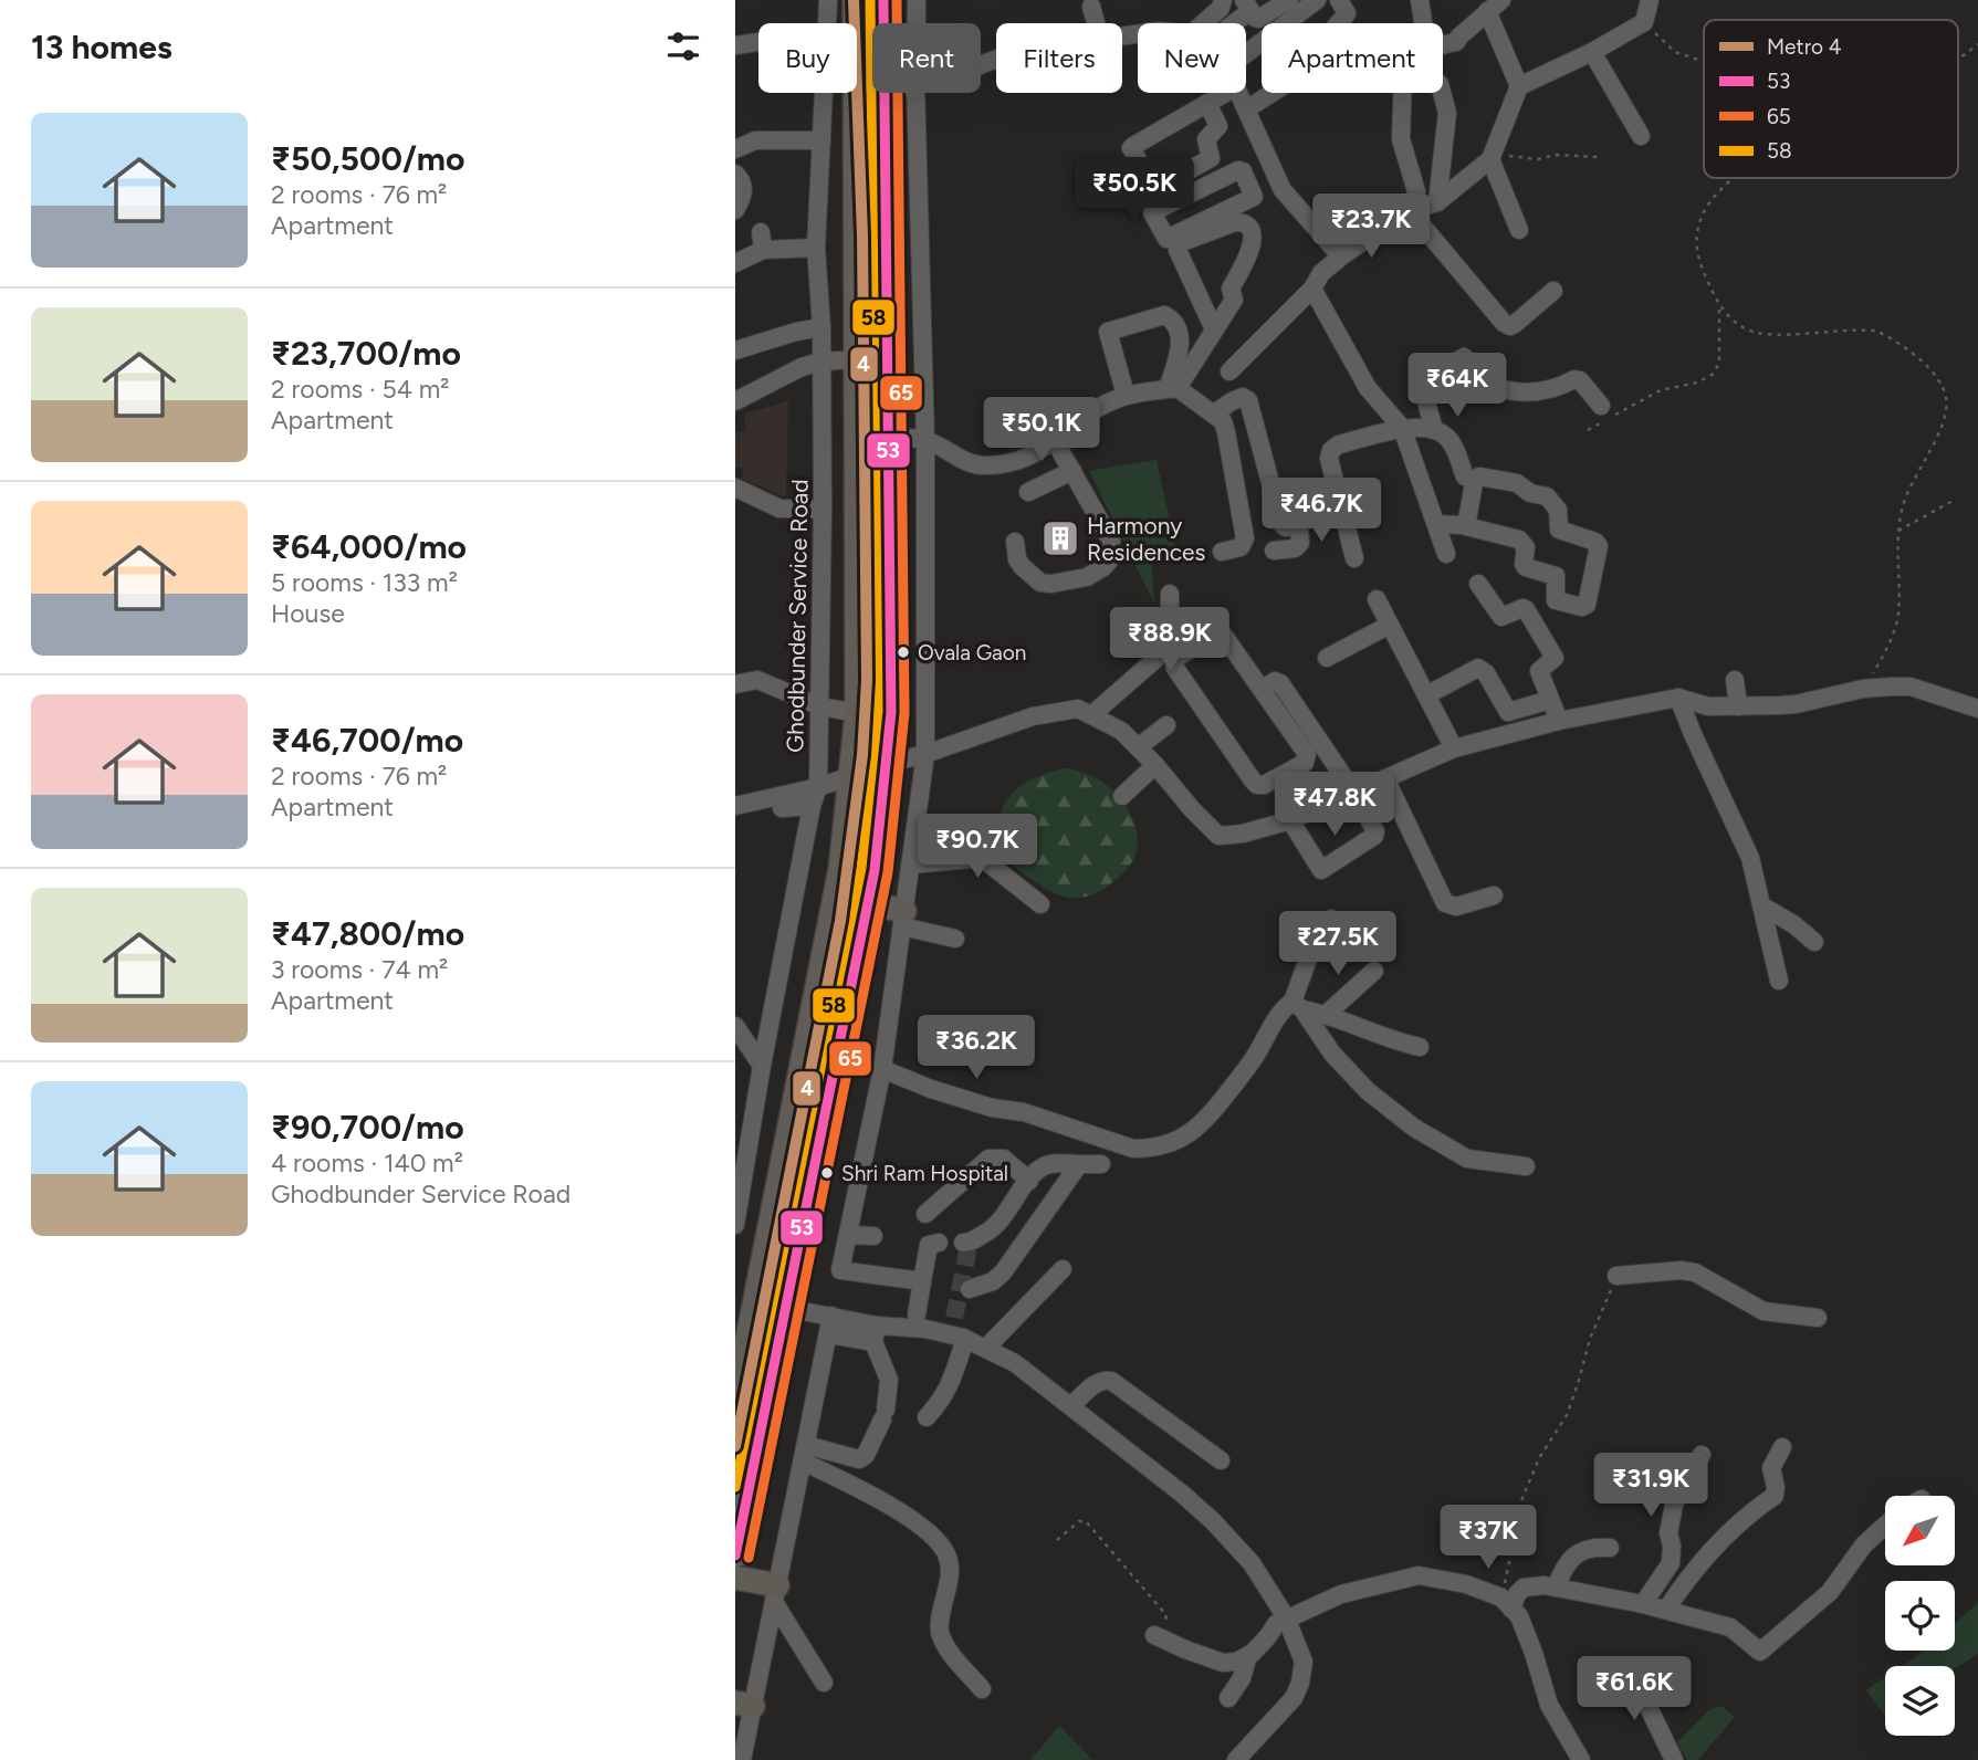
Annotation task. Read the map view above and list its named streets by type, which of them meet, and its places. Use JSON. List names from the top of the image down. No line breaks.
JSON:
{"streets":{"street":["Ghodbunder Service Road"]},"places":{"building":["Harmony Residences"],"other":["Ovala Gaon","Shri Ram Hospital"]},"lines":["metro line 4","transit line 53","transit line 65","transit line 58"],"legend":["Metro 4","53","65","58"],"north":"bottom left","page":{"heading":"13 homes","chip":["Buy","Rent","Filters","New","Apartment"],"list":[{"name":"₹50,500/mo","note":"2 rooms · 76 m² · Apartment"},{"name":"₹23,700/mo","note":"2 rooms · 54 m² · Apartment"},{"name":"₹64,000/mo","note":"5 rooms · 133 m² · House"},{"name":"₹46,700/mo","note":"2 rooms · 76 m² · Apartment"},{"name":"₹47,800/mo","note":"3 rooms · 74 m² · Apartment"},{"name":"₹90,700/mo","note":"4 rooms · 140 m² · Ghodbunder Service Road"}],"price":["₹50.5K","₹23.7K","₹64K","₹50.1K","₹46.7K","₹88.9K","₹47.8K","₹90.7K","₹27.5K","₹36.2K","₹31.9K","₹37K","₹61.6K"]}}
